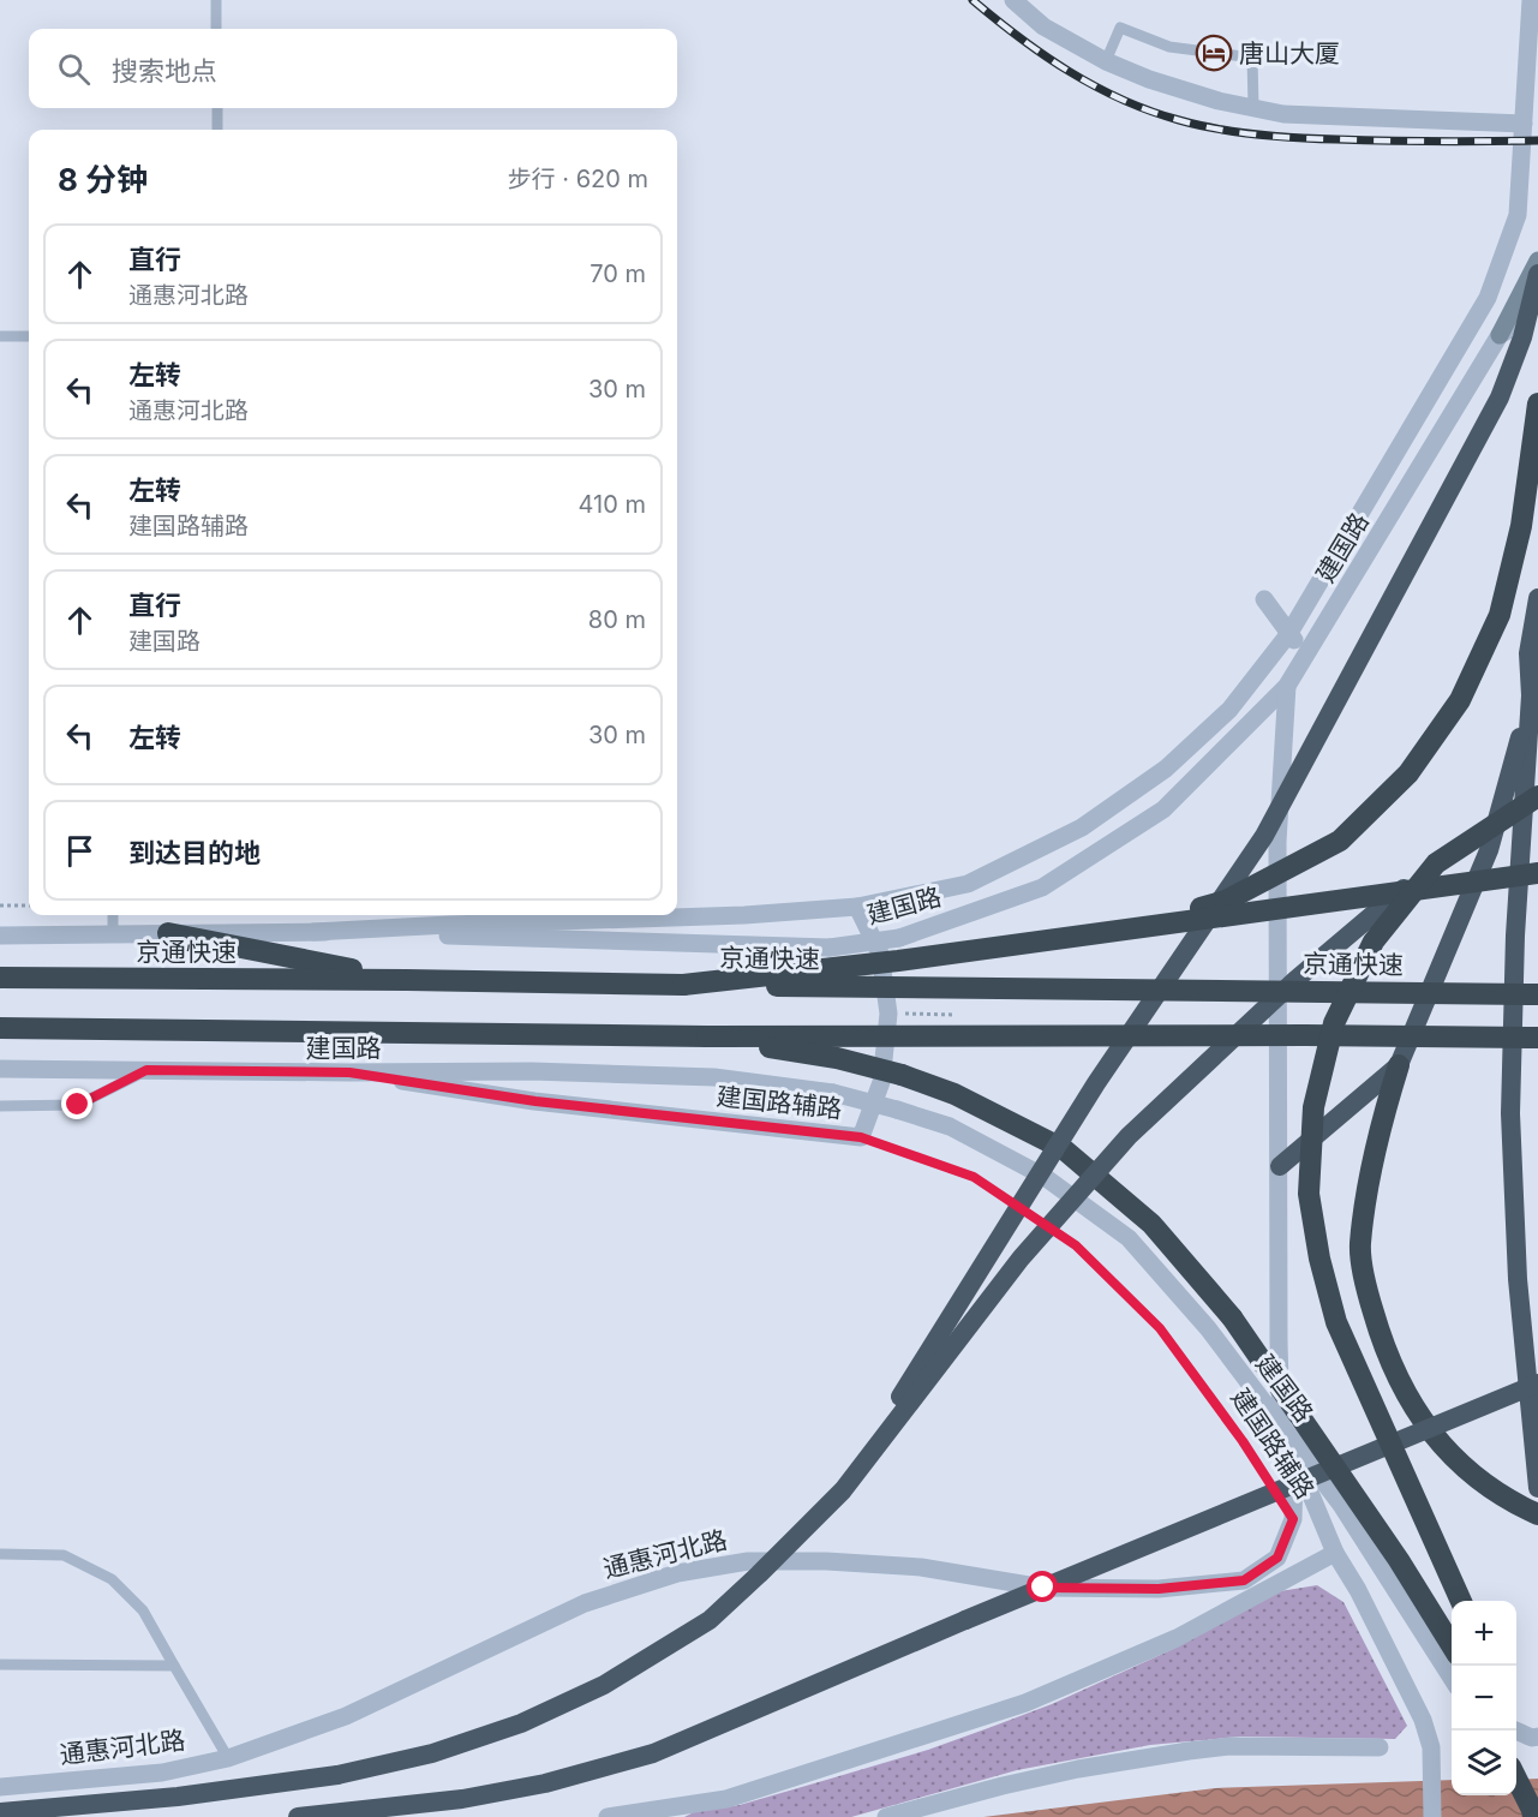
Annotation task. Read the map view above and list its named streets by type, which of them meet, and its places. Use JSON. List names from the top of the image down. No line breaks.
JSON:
{"streets":{"highway":["京通快速","通惠河北路"],"street":["建国路","建国路辅路"]},"crossings":[["建国路","建国路辅路"],["建国路","通惠河北路"]],"places":{"hotel":["唐山大厦"]},"page":{"search":"搜索地点","heading":["8 分钟","步行 · 620 m"],"list":[["直行","通惠河北路","70 m"],["左转","通惠河北路","30 m"],["左转","建国路辅路","410 m"],["直行","建国路","80 m"],["左转","30 m"],"到达目的地"],"map_buttons":["+","−"]}}
